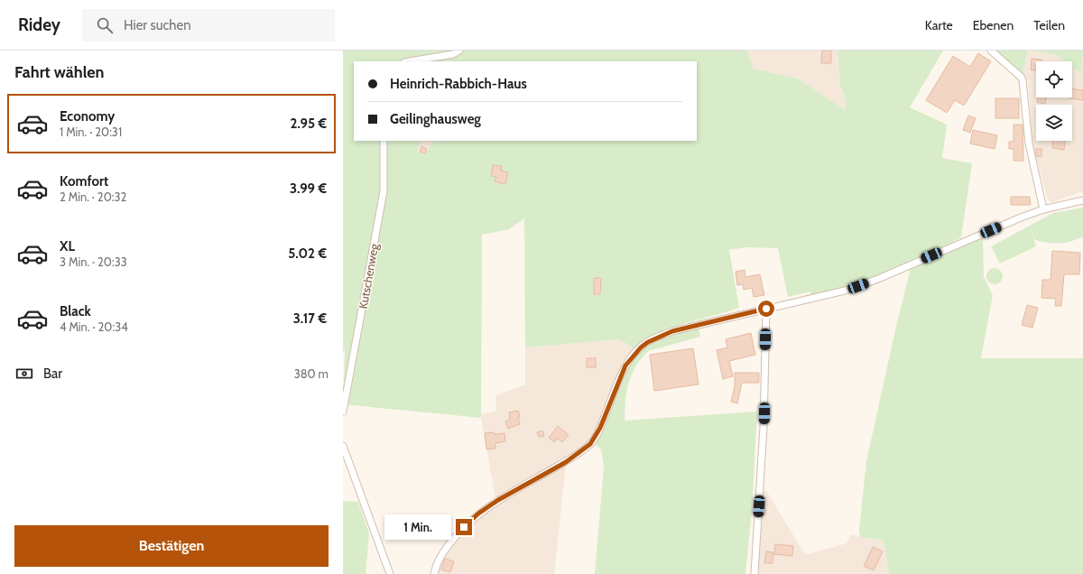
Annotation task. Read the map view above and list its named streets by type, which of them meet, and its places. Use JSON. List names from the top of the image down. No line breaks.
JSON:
{"streets":{"street":["Kutschenweg"]},"page":{"header":"Ridey","search":"Hier suchen","nav":["Karte","Ebenen","Teilen"],"heading":"Fahrt wählen","banner":["Heinrich-Rabbich-Haus","Geilinghausweg"],"list":[{"name":"Economy","note":"1 Min. · 20:31","value":"2.95 €"},{"name":"Komfort","note":"2 Min. · 20:32","value":"3.99 €"},{"name":"XL","note":"3 Min. · 20:33","value":"5.02 €"},{"name":"Black","note":"4 Min. · 20:34","value":"3.17 €"}],"pay":["Bar","380 m"],"bubble":"1 Min.","buttons":"Bestätigen"}}
